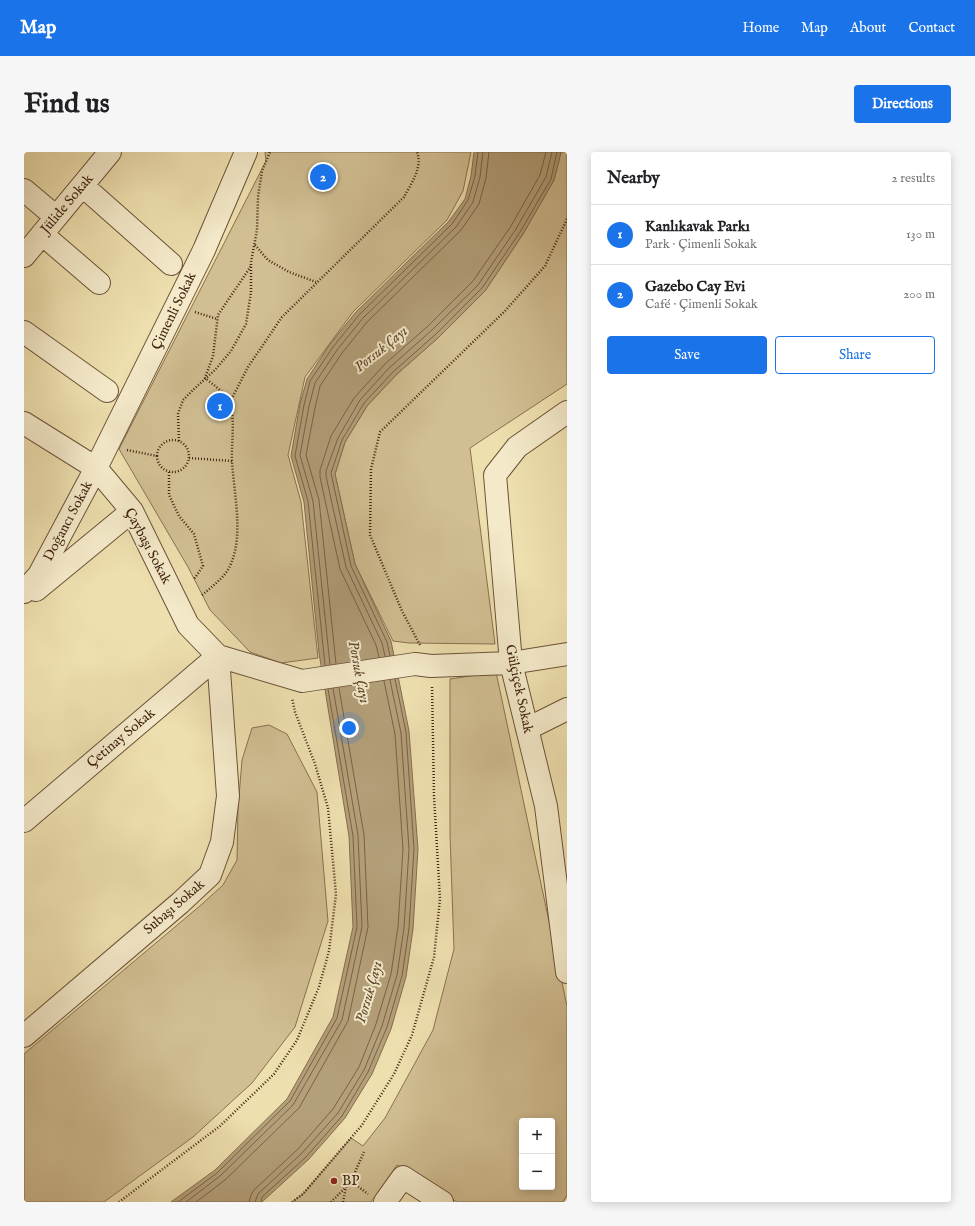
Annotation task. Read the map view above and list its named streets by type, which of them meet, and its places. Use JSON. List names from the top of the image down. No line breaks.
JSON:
{"streets":{"street":["Jülide Sokak","Çimenli Sokak","Doğancı Sokak","Çaybaşı Sokak","Gülçiçek Sokak","Çetinay Sokak","Subaşı Sokak"]},"crossings":[["Çimenli Sokak","Doğancı Sokak"],["Çimenli Sokak","Çaybaşı Sokak"],["Doğancı Sokak","Çaybaşı Sokak"],["Çaybaşı Sokak","Çetinay Sokak"],["Çaybaşı Sokak","Subaşı Sokak"],["Çetinay Sokak","Subaşı Sokak"]],"water":["Porsuk Çayı"],"places":["BP"],"page":{"header":"Map","nav":["Home","Map","About","Contact"],"buttons":["Directions",["Save","Share"]],"title":"Find us","heading":["Nearby","2 results"],"pins":["2","1"],"list":[{"mark":"1","name":"Kanlıkavak Parkı","note":"Park · Çimenli Sokak","value":"130 m"},{"mark":"2","name":"Gazebo Cay Evi","note":"Café · Çimenli Sokak","value":"200 m"}],"map_buttons":["+","−"]}}
